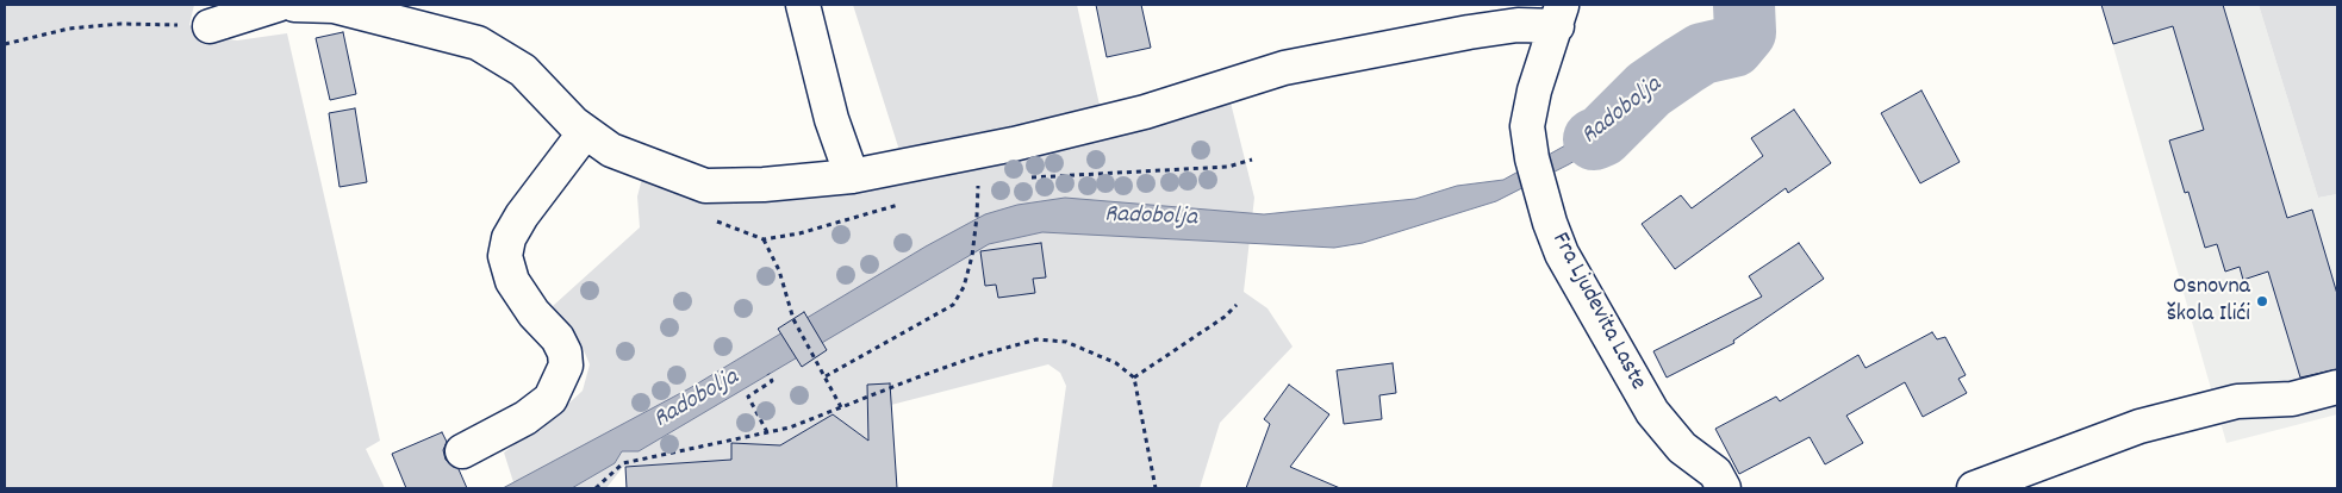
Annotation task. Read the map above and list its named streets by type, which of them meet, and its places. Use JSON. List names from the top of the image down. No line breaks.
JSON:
{"streets":{"street":["Fra Ljudevita Laste"]},"water":["Radobolja"],"places":["Osnovna škola Ilići"]}
